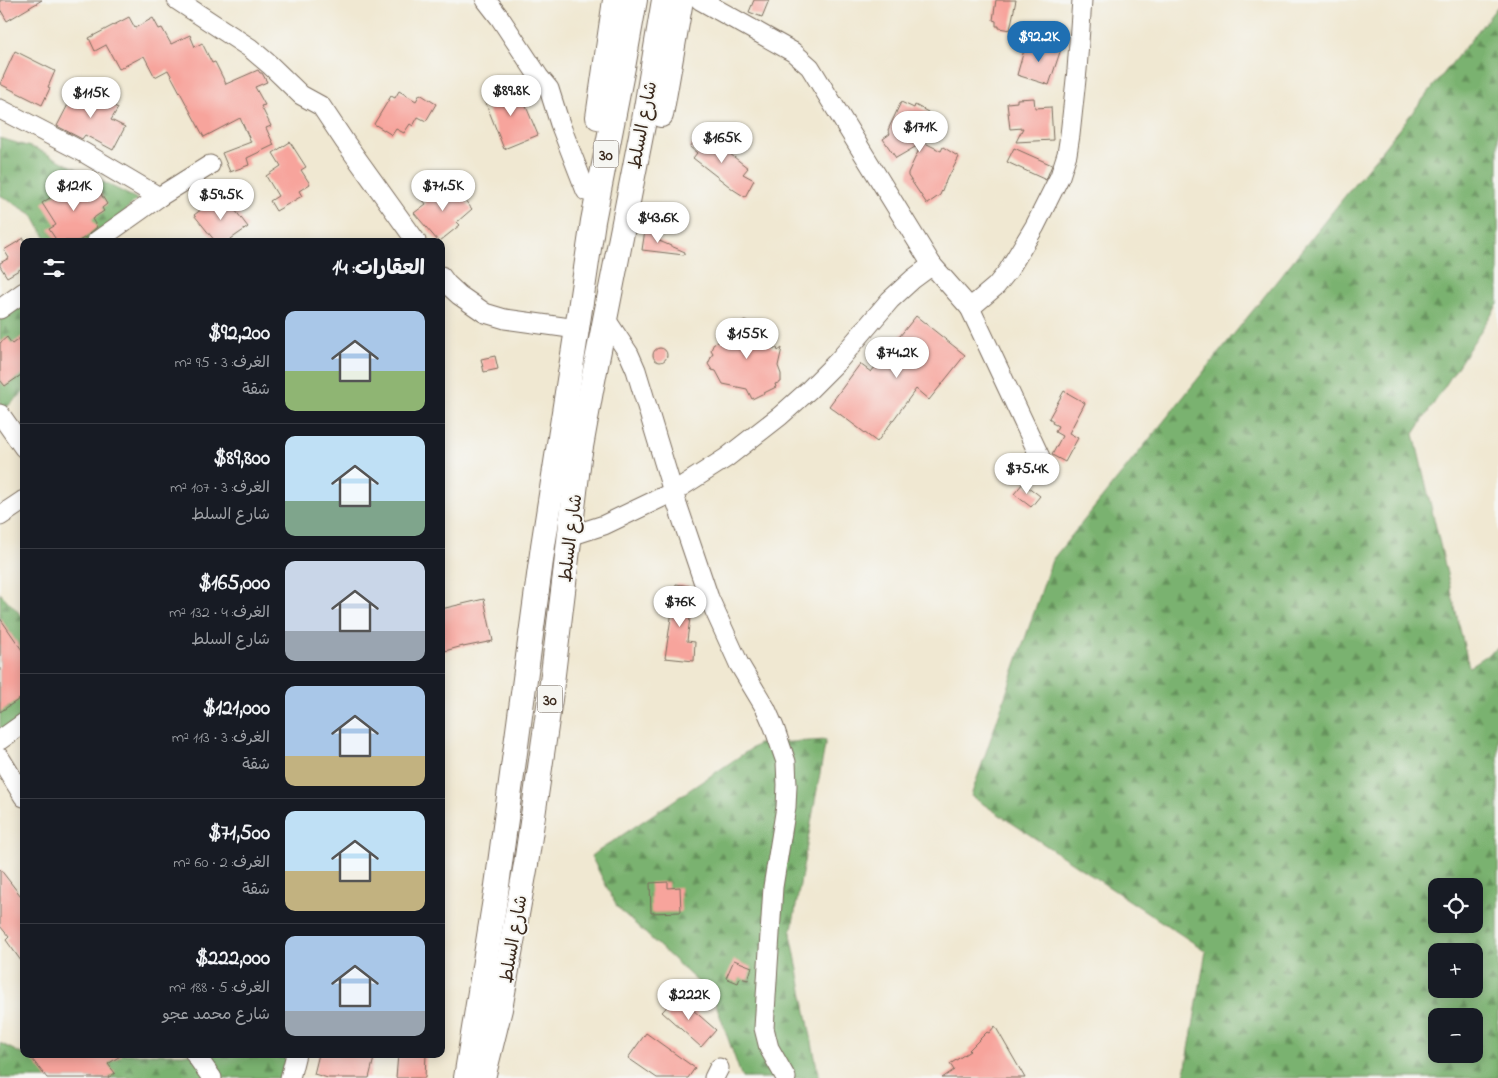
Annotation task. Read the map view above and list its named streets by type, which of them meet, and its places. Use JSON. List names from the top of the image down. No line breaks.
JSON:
{"streets":{"main road":["شارع السلط","30"]},"page":{"price":["$92.2K","$89.8K","$115K","$171K","$165K","$121K","$71.5K","$59.5K","$43.6K","$155K","$74.2K","$75.4K","$76K","$222K"],"heading":"العقارات: 14","list":[{"name":"$92,200","note":"الغرف: 3 · 95 m² · شقة"},{"name":"$89,800","note":"الغرف: 3 · 107 m² · شارع السلط"},{"name":"$165,000","note":"الغرف: 4 · 132 m² · شارع السلط"},{"name":"$121,000","note":"الغرف: 3 · 113 m² · شقة"},{"name":"$71,500","note":"الغرف: 2 · 60 m² · شقة"},{"name":"$222,000","note":"الغرف: 5 · 188 m² · شارع محمد عجو"}],"map_buttons":["+","−"]}}
